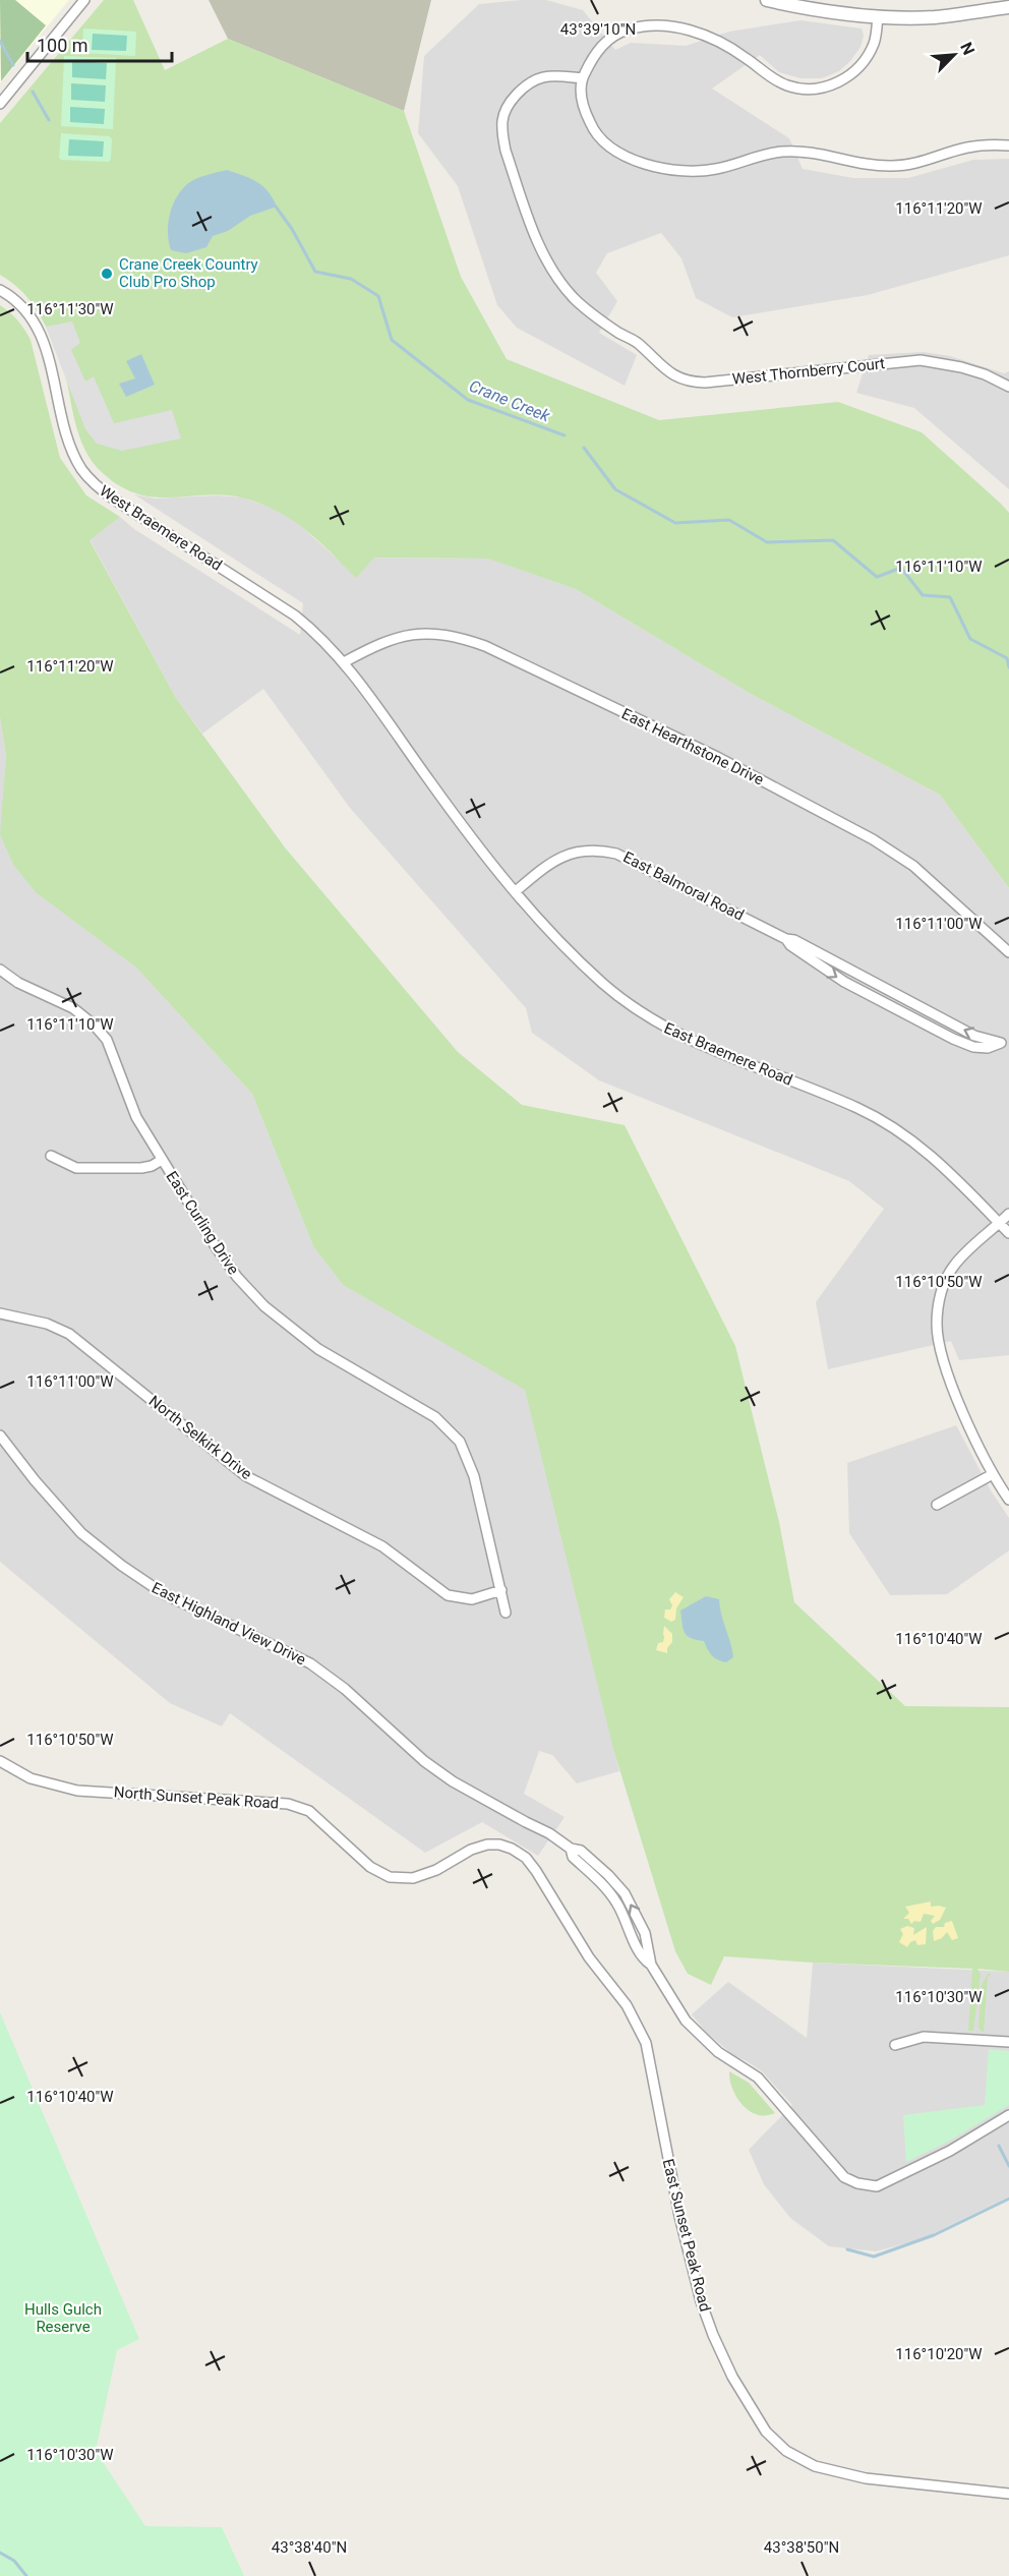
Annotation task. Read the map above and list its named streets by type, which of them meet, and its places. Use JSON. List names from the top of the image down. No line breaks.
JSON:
{"streets":{"street":["West Thornberry Court","West Braemere Road","East Hearthstone Drive","East Balmoral Road","East Braemere Road","East Curling Drive","North Selkirk Drive","East Highland View Drive","North Sunset Peak Road","East Sunset Peak Road"]},"crossings":[["West Braemere Road","East Hearthstone Drive"],["West Braemere Road","East Braemere Road"],["East Hearthstone Drive","East Braemere Road"],["East Balmoral Road","East Braemere Road"],["East Curling Drive","North Selkirk Drive"],["North Sunset Peak Road","East Sunset Peak Road"]],"water":["Crane Creek"],"parks":["Hulls Gulch Reserve"],"places":["Crane Creek Country Club Pro Shop"],"scale_bar":"100 m","north":"top right","coordinates":["43°39'10\"N","116°11'20\"W","116°11'30\"W","116°11'10\"W","116°11'00\"W","116°10'50\"W","116°10'40\"W","116°10'30\"W","116°10'20\"W","43°38'40\"N","43°38'50\"N"]}
